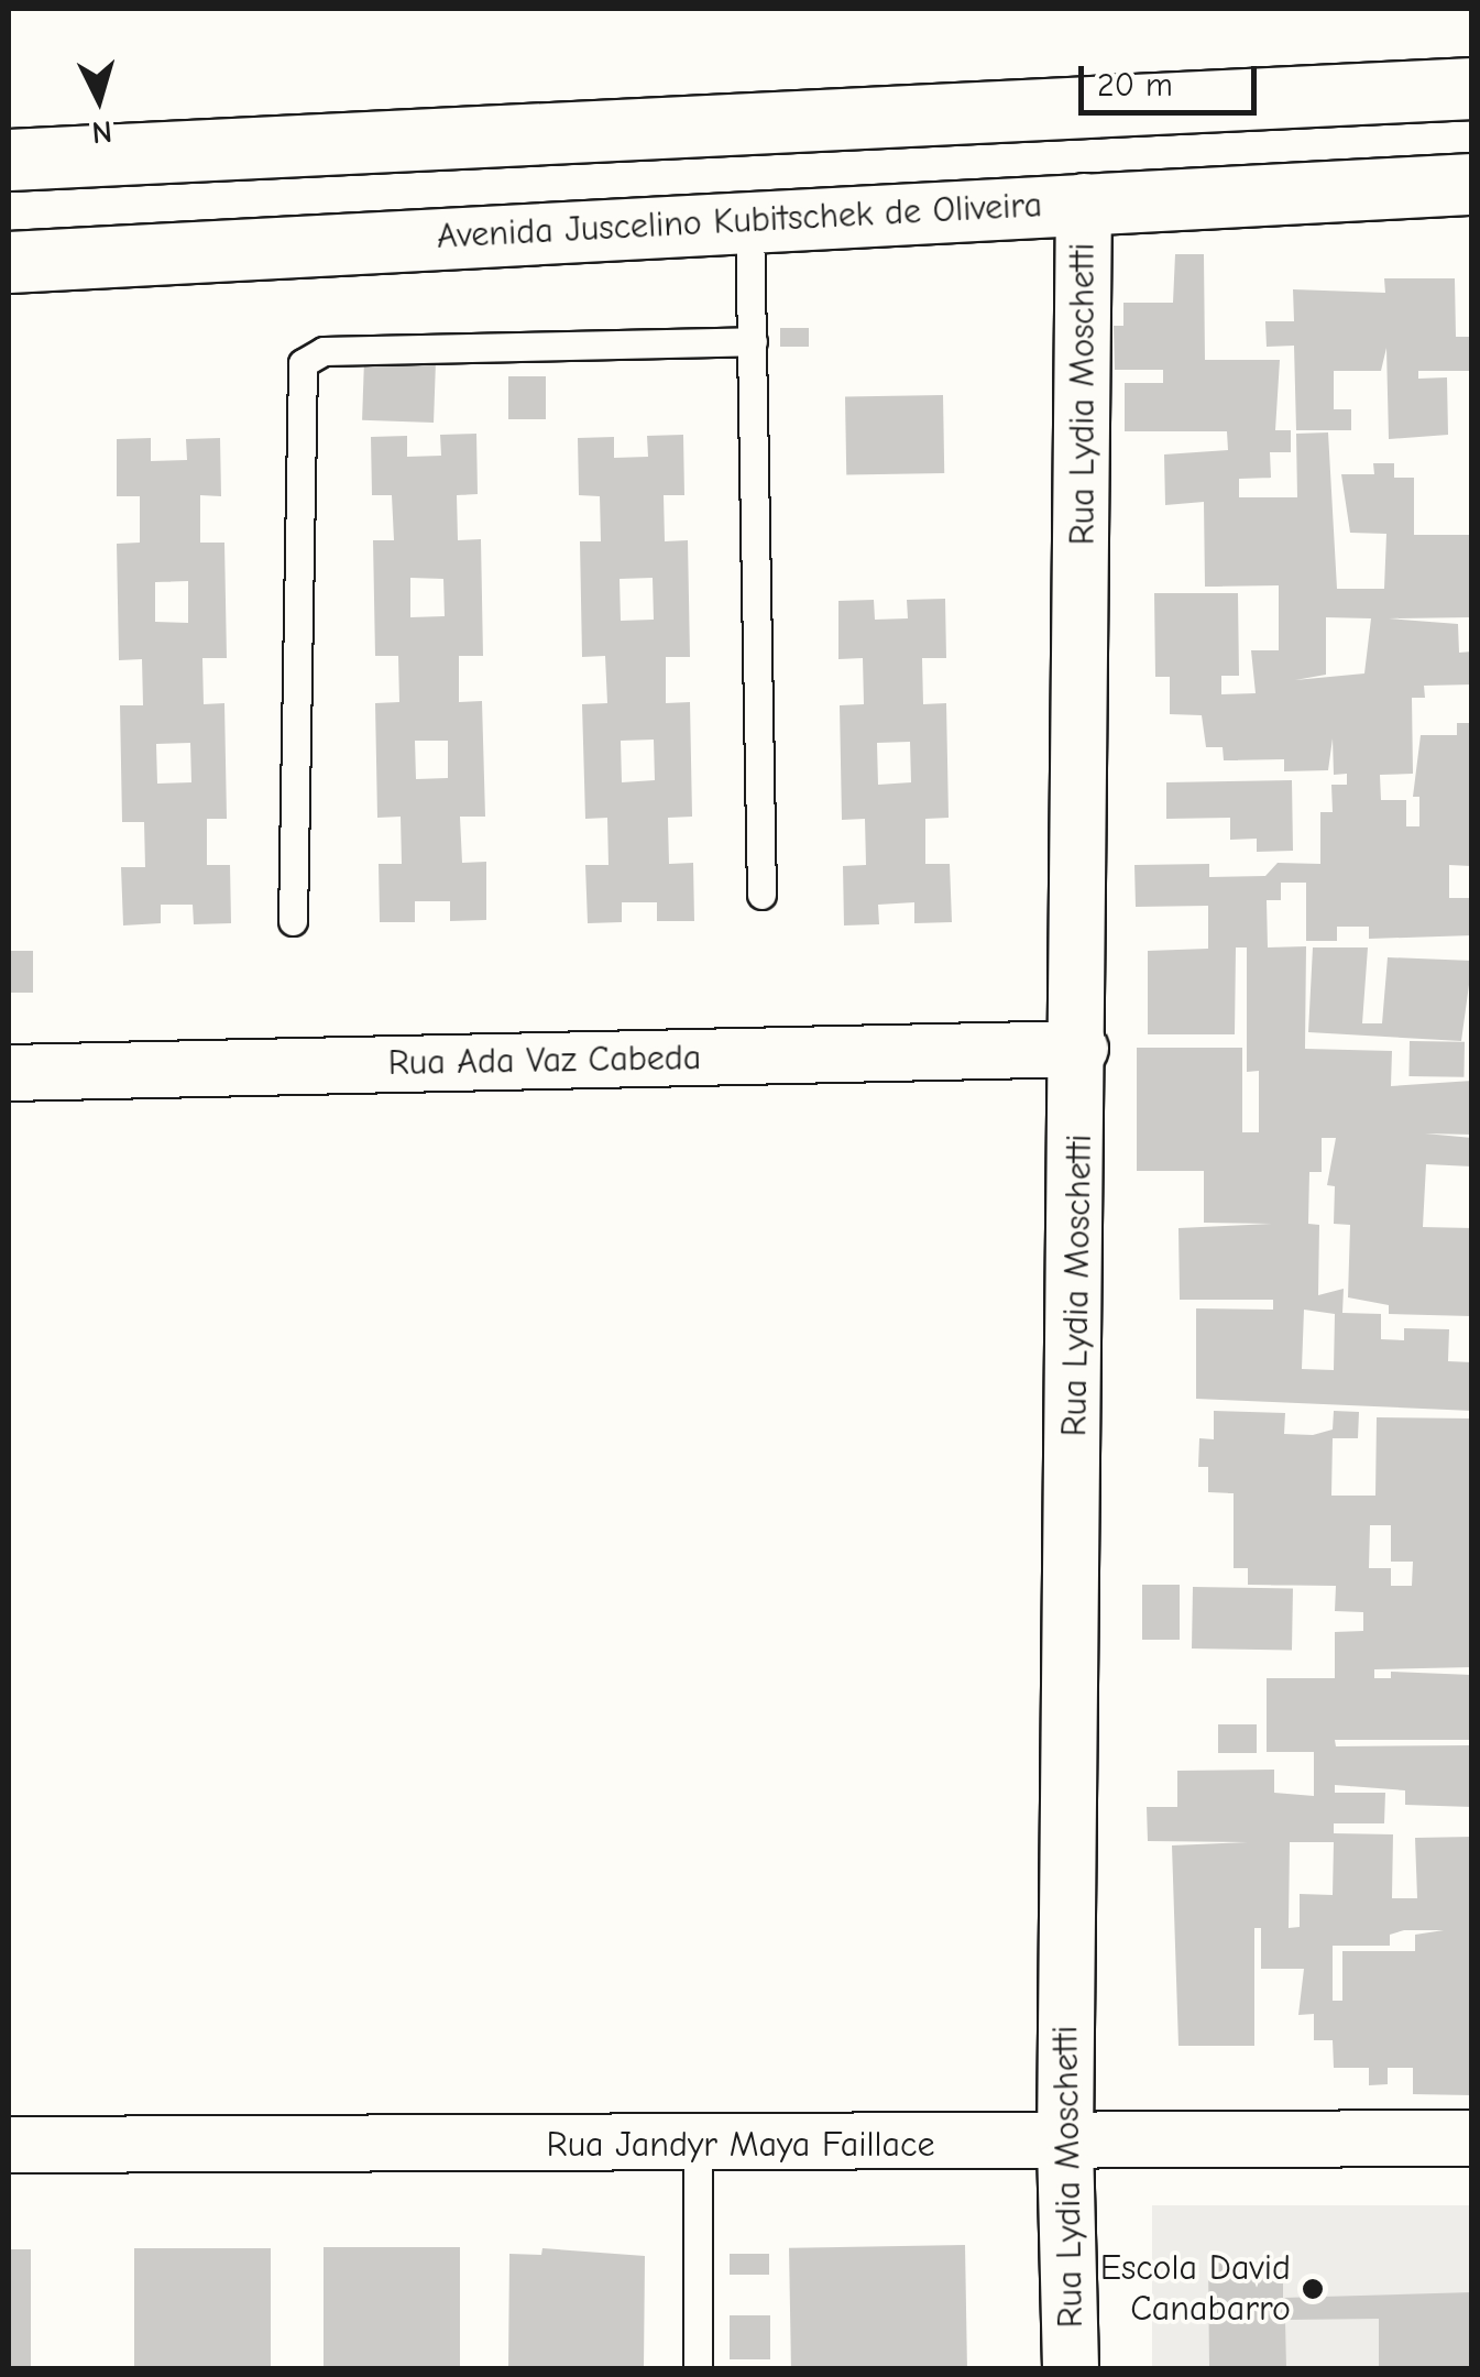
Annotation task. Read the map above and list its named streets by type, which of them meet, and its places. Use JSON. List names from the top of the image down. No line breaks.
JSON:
{"streets":{"main road":["Avenida Juscelino Kubitschek de Oliveira"],"street":["Rua Lydia Moschetti","Rua Ada Vaz Cabeda","Rua Jandyr Maya Faillace"]},"crossings":[["Avenida Juscelino Kubitschek de Oliveira","Rua Lydia Moschetti"],["Rua Lydia Moschetti","Rua Ada Vaz Cabeda"],["Rua Lydia Moschetti","Rua Jandyr Maya Faillace"]],"places":["Escola David Canabarro"],"scale_bar":"20 m","north":"bottom"}
